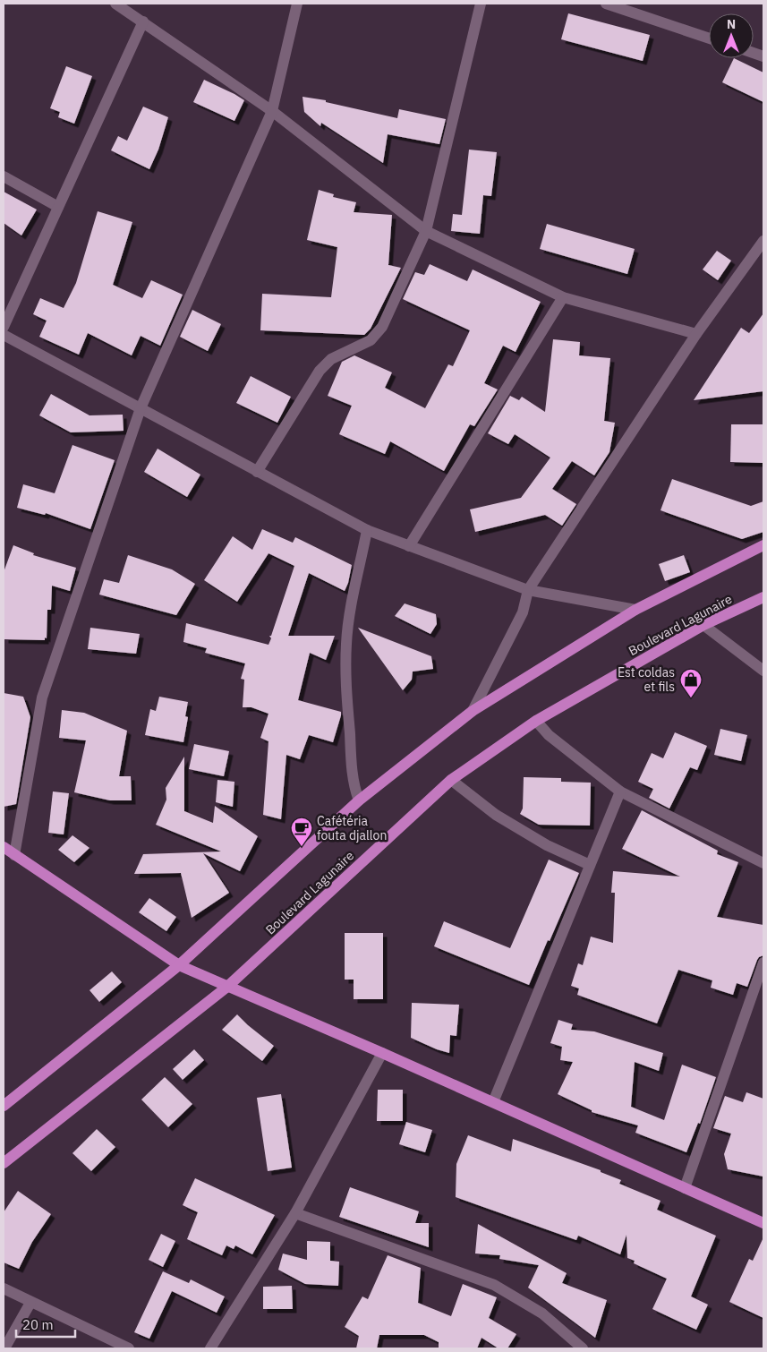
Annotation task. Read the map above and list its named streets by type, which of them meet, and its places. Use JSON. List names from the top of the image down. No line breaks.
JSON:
{"streets":{"main road":["Boulevard Lagunaire"]},"places":{"shop":["Est coldas et fils"],"cafe":["Cafétéria fouta djallon"]},"scale_bar":"20 m","north":"top"}
